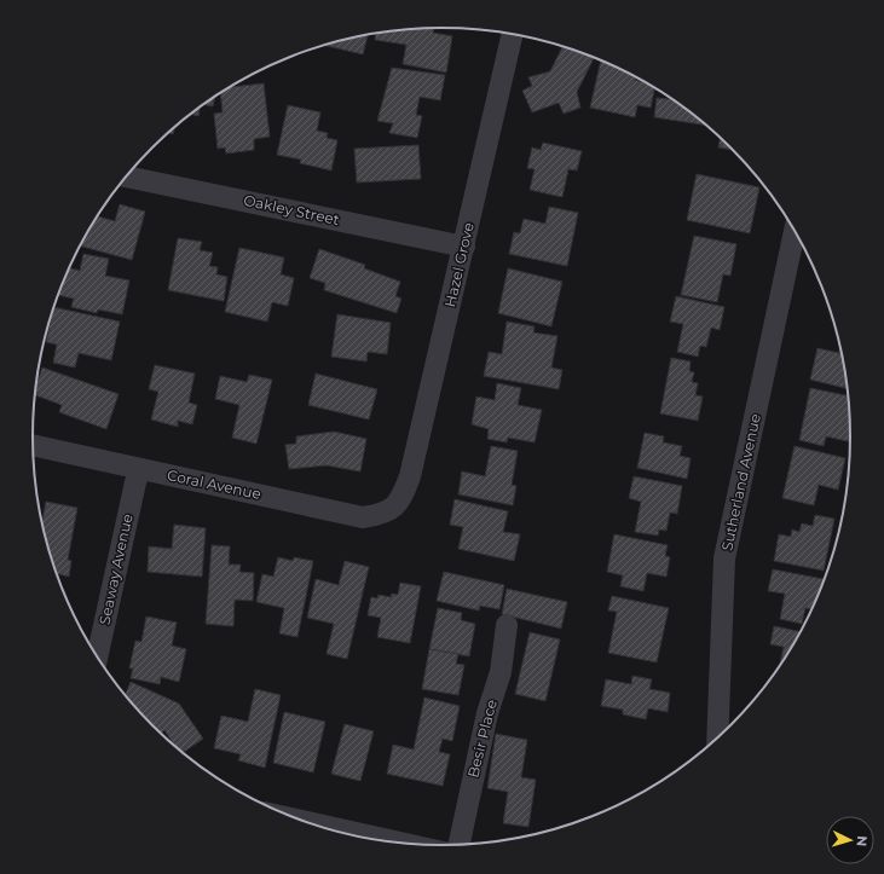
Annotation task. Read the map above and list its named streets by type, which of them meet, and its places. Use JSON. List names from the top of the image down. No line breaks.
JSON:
{"streets":{"street":["Oakley Street","Hazel Grove","Sutherland Avenue","Coral Avenue","Seaway Avenue","Besir Place"]},"crossings":[["Oakley Street","Hazel Grove"],["Hazel Grove","Coral Avenue"],["Coral Avenue","Seaway Avenue"]],"north":"right"}
